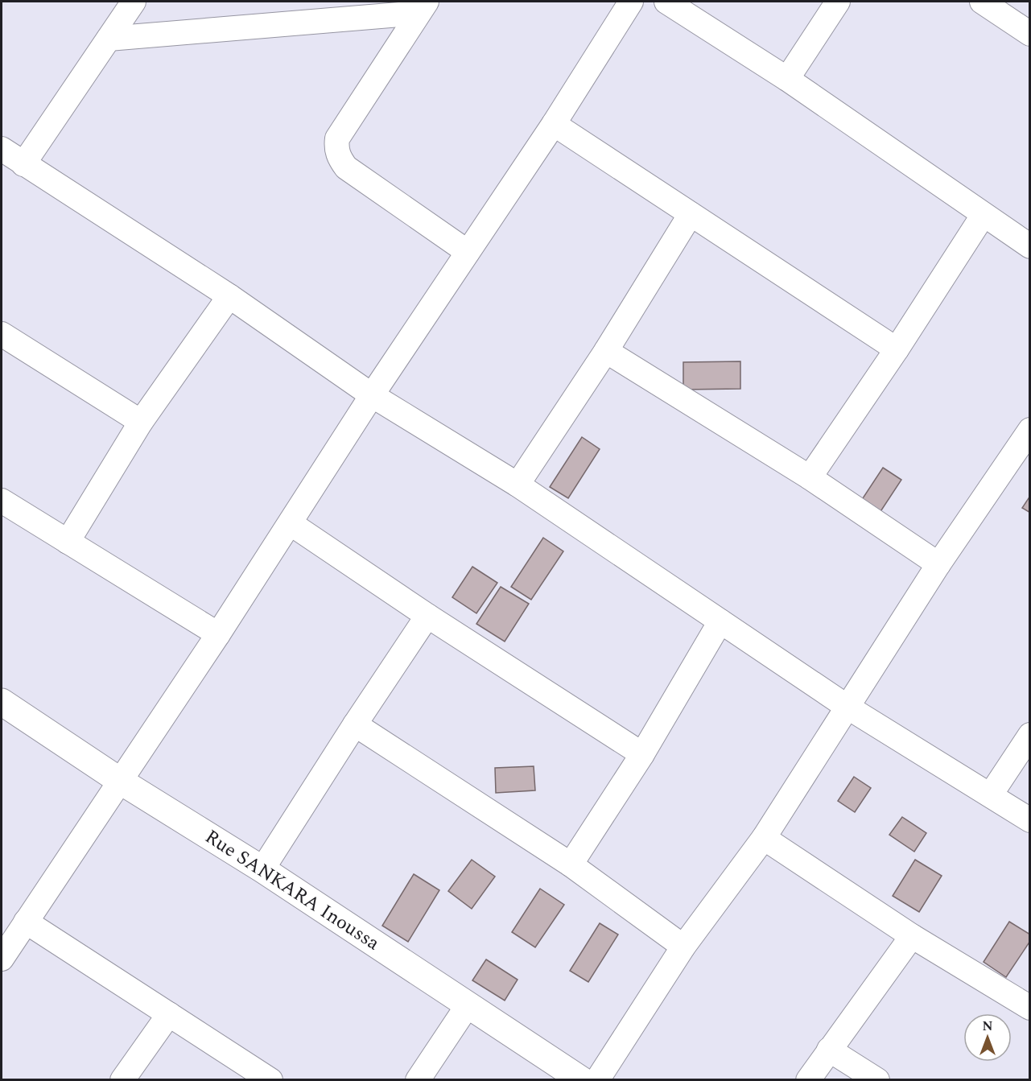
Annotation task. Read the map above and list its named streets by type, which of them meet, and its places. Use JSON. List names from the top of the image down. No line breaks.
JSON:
{"streets":{"street":["Rue SANKARA Inoussa"]},"north":"top"}
